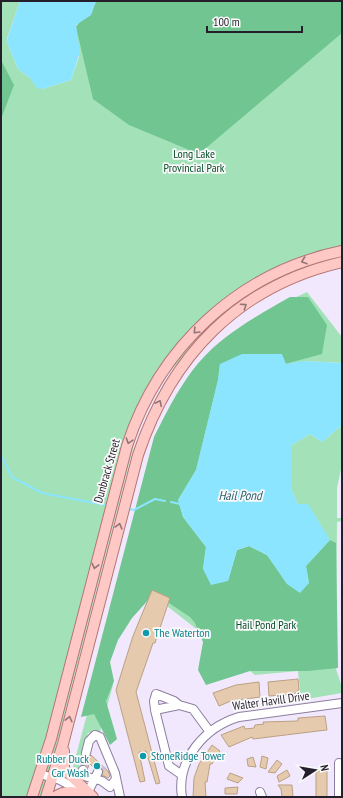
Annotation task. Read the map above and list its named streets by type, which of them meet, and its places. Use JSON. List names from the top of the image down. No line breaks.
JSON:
{"streets":{"main road":["Dunbrack Street"],"street":["Walter Havill Drive"]},"water":["Hail Pond"],"parks":["Long Lake Provincial Park","Hail Pond Park"],"places":["The Waterton","StoneRidge Tower","Rubber Duck Car Wash"],"scale_bar":"100 m","north":"right"}
